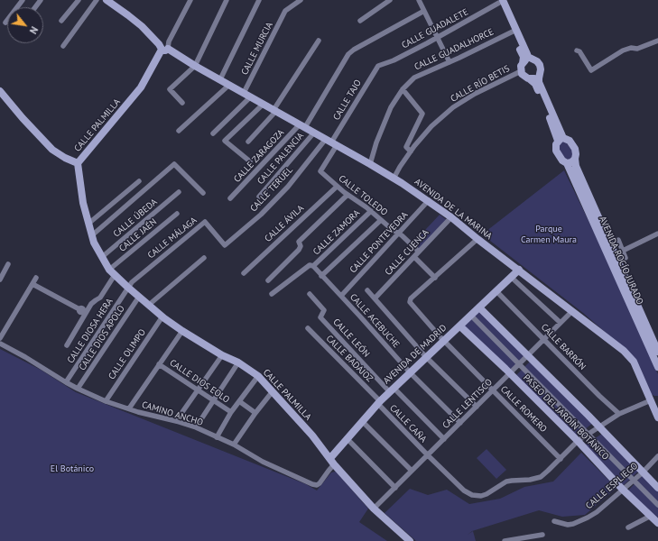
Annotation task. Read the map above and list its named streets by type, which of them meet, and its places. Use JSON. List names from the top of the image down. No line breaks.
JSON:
{"streets":{"street":["CALLE GUADALETE","CALLE MURCIA","CALLE GUADALHORCE","CALLE RÍO BETIS","CALLE TAJO","CALLE PALMILLA","CALLE ZARAGOZA","CALLE PALENCIA","CALLE TERUEL","CALLE TOLEDO","AVENIDA DE LA MARINA","CALLE ÚBEDA","CALLE ÁVILA","CALLE ZAMORA","CALLE JAÉN","CALLE MÁLAGA","CALLE PONTEVEDRA","CALLE CUENCA","AVENIDA ROCÍO JURADO","CALLE ACEBUCHE","CALLE DIOSA HERA","CALLE DIOS APOLO","CALLE LEÓN","CALLE BARRÓN","CALLE OLIMPO","AVENIDA DE MADRID","CALLE BADAJOZ","CALLE DIOS EOLO","CALLE LENTISCO","CALLE ROMERO","CAMINO ANCHO","PASEO DEL JARDÍN BOTÁNICO","CALLE CAÑA","CALLE ESPLIEGO"]},"crossings":[["CALLE GUADALETE","CALLE TAJO"],["CALLE MURCIA","AVENIDA DE LA MARINA"],["CALLE GUADALHORCE","AVENIDA DE LA MARINA"],["CALLE RÍO BETIS","AVENIDA DE LA MARINA"],["CALLE TAJO","CALLE TERUEL"],["CALLE TAJO","CALLE TOLEDO"],["CALLE TAJO","AVENIDA DE LA MARINA"],["CALLE PALMILLA","AVENIDA DE LA MARINA"],["CALLE PALMILLA","CALLE ÚBEDA"],["CALLE PALMILLA","CALLE JAÉN"],["CALLE PALMILLA","CALLE MÁLAGA"],["CALLE PALMILLA","CALLE DIOSA HERA"],["CALLE PALMILLA","CALLE DIOS APOLO"],["CALLE PALMILLA","CALLE OLIMPO"],["CALLE PALMILLA","AVENIDA DE MADRID"],["CALLE PALMILLA","CALLE LENTISCO"],["CALLE PALMILLA","CAMINO ANCHO"],["CALLE ZARAGOZA","AVENIDA DE LA MARINA"],["CALLE PALENCIA","AVENIDA DE LA MARINA"],["CALLE TERUEL","CALLE TOLEDO"],["CALLE TERUEL","AVENIDA DE LA MARINA"],["CALLE TERUEL","CALLE MÁLAGA"],["CALLE TOLEDO","AVENIDA DE LA MARINA"],["CALLE TOLEDO","CALLE ÁVILA"],["CALLE TOLEDO","CALLE ZAMORA"],["CALLE TOLEDO","CALLE PONTEVEDRA"],["CALLE TOLEDO","CALLE CUENCA"],["AVENIDA DE LA MARINA","CALLE PONTEVEDRA"],["AVENIDA DE LA MARINA","CALLE CUENCA"],["AVENIDA DE LA MARINA","AVENIDA DE MADRID"],["AVENIDA DE LA MARINA","CALLE LENTISCO"],["AVENIDA DE LA MARINA","CALLE CAÑA"],["CALLE ZAMORA","CALLE ACEBUCHE"],["CALLE MÁLAGA","CALLE DIOSA HERA"],["CALLE PONTEVEDRA","CALLE ACEBUCHE"],["CALLE ACEBUCHE","AVENIDA DE MADRID"],["CALLE ACEBUCHE","CALLE LENTISCO"],["CALLE DIOSA HERA","CAMINO ANCHO"],["CALLE DIOS APOLO","CAMINO ANCHO"],["CALLE LEÓN","AVENIDA DE MADRID"],["CALLE BARRÓN","AVENIDA DE MADRID"],["CALLE BARRÓN","CALLE LENTISCO"],["CALLE BARRÓN","CALLE CAÑA"],["CALLE OLIMPO","CAMINO ANCHO"],["AVENIDA DE MADRID","CALLE BADAJOZ"],["AVENIDA DE MADRID","CALLE ROMERO"],["AVENIDA DE MADRID","CAMINO ANCHO"],["AVENIDA DE MADRID","PASEO DEL JARDÍN BOTÁNICO"],["AVENIDA DE MADRID","CALLE CAÑA"],["CALLE BADAJOZ","CALLE CAÑA"],["CALLE LENTISCO","CALLE ROMERO"],["CALLE LENTISCO","PASEO DEL JARDÍN BOTÁNICO"],["CALLE LENTISCO","CALLE CAÑA"],["CALLE ROMERO","CALLE CAÑA"],["PASEO DEL JARDÍN BOTÁNICO","CALLE CAÑA"],["PASEO DEL JARDÍN BOTÁNICO","CALLE ESPLIEGO"]],"parks":["Parque Carmen Maura","El Botánico"],"north":"bottom right"}
